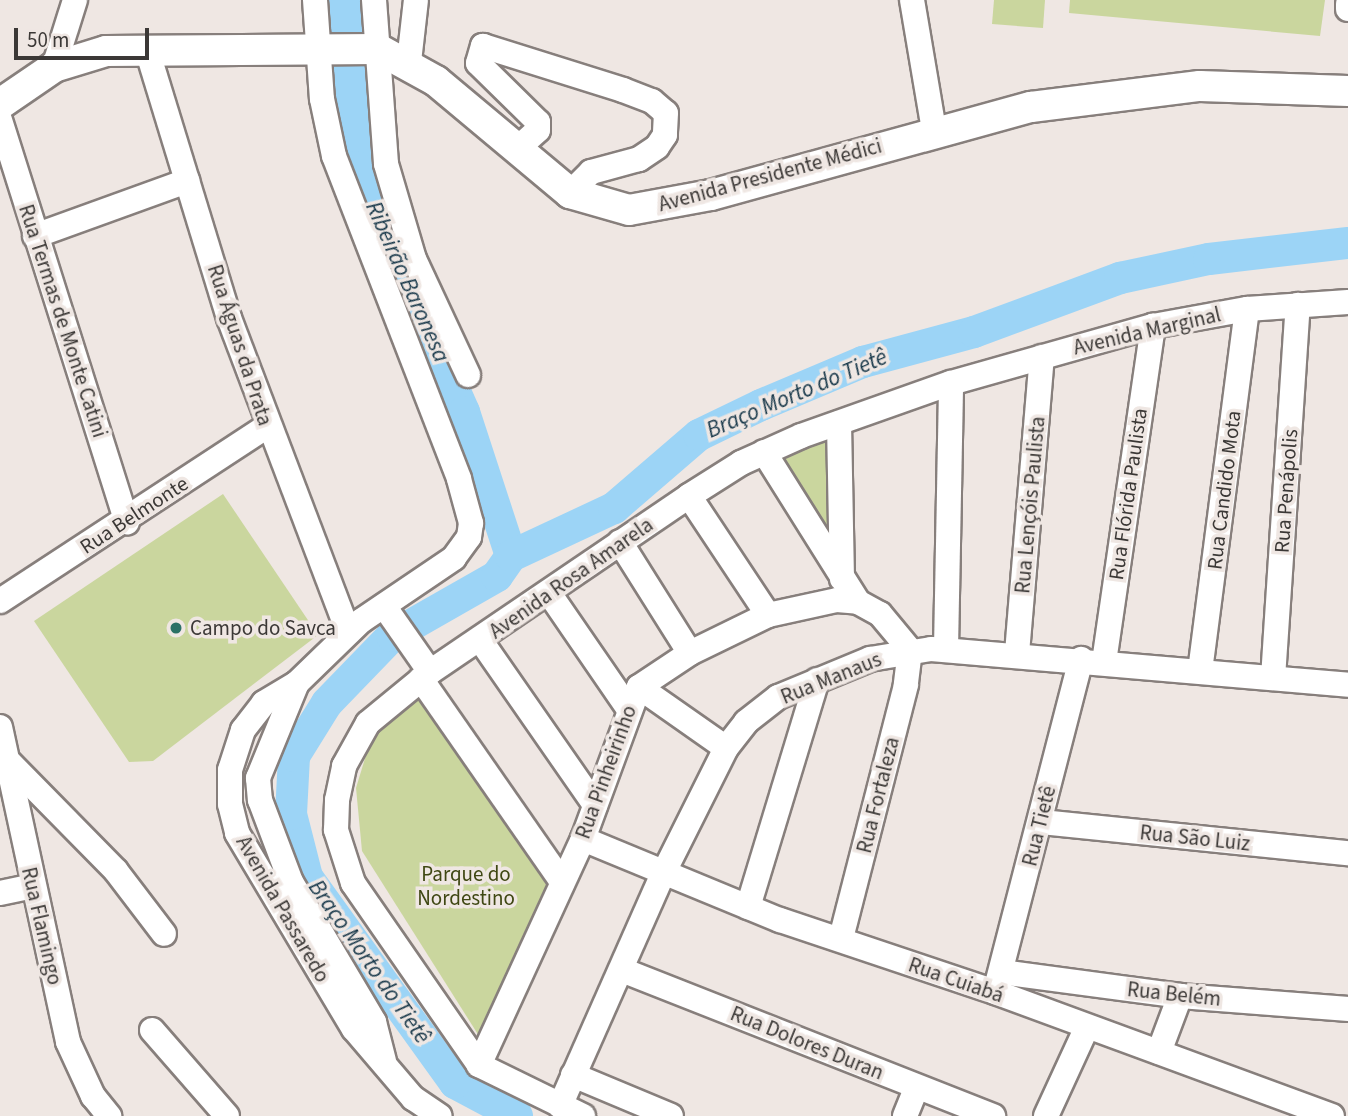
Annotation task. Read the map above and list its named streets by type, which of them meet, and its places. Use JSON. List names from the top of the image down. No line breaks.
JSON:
{"streets":{"main road":["Avenida Presidente Médici"],"street":["Rua Termas de Monte Catini","Avenida Marginal","Rua Águas da Prata","Rua Candido Mota","Rua Penápolis","Rua Flórida Paulista","Rua Lençóis Paulista","Rua Belmonte","Avenida Rosa Amarela","Rua Manaus","Rua Pinheirinho","Rua Fortaleza","Rua Tietê","Rua São Luiz","Avenida Passaredo","Rua Flamingo","Rua Cuiabá","Rua Belém","Rua Dolores Duran"]},"crossings":[["Avenida Presidente Médici","Rua Águas da Prata"],["Avenida Presidente Médici","Avenida Passaredo"],["Rua Termas de Monte Catini","Rua Belmonte"],["Avenida Marginal","Rua Candido Mota"],["Avenida Marginal","Rua Penápolis"],["Avenida Marginal","Rua Flórida Paulista"],["Avenida Marginal","Rua Lençóis Paulista"],["Avenida Marginal","Avenida Rosa Amarela"],["Rua Águas da Prata","Rua Belmonte"],["Rua Águas da Prata","Avenida Passaredo"],["Rua Candido Mota","Rua Manaus"],["Rua Penápolis","Rua Manaus"],["Rua Flórida Paulista","Rua Manaus"],["Rua Flórida Paulista","Rua Tietê"],["Rua Lençóis Paulista","Rua Manaus"],["Avenida Rosa Amarela","Rua Pinheirinho"],["Rua Manaus","Rua Fortaleza"],["Rua Manaus","Rua Tietê"],["Rua Manaus","Rua Cuiabá"],["Rua Manaus","Rua Dolores Duran"],["Rua Pinheirinho","Rua Cuiabá"],["Rua Fortaleza","Rua Cuiabá"],["Rua Tietê","Rua São Luiz"],["Rua Tietê","Rua Cuiabá"],["Rua Tietê","Rua Belém"],["Rua Cuiabá","Rua Belém"]],"water":["Ribeirão Baronesa","Braço Morto do Tietê"],"parks":["Parque do Nordestino"],"places":["Campo do Savca"],"scale_bar":"50 m"}
